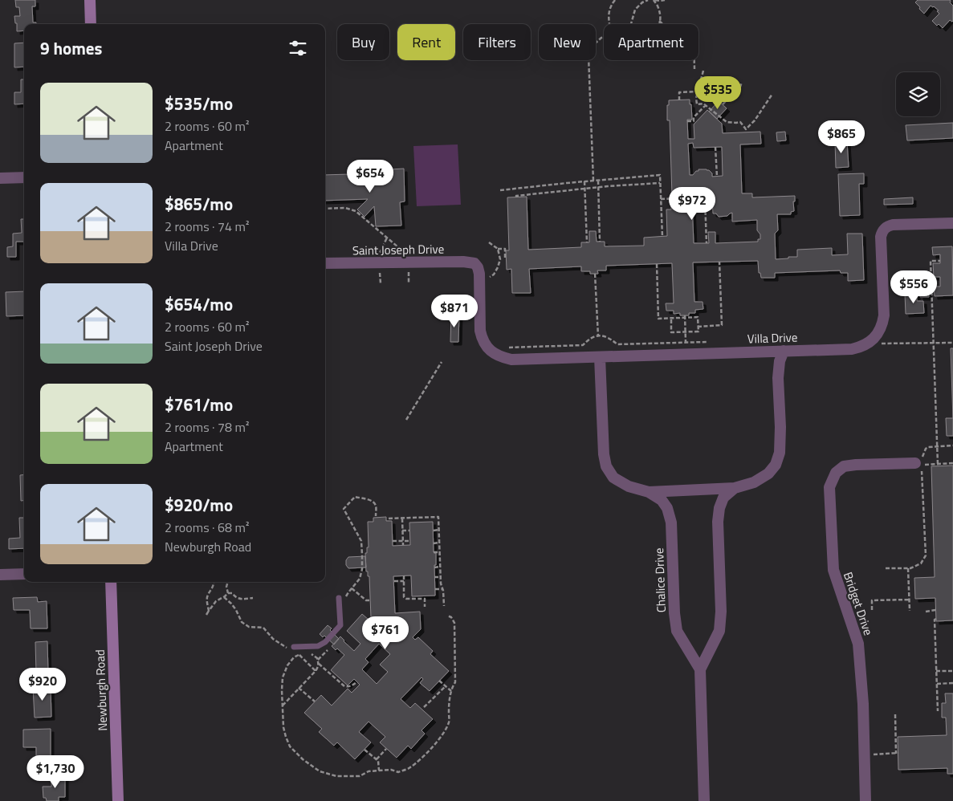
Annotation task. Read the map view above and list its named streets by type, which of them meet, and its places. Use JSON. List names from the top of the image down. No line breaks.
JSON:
{"streets":{"main road":["Newburgh Road"],"street":["Saint Joseph Drive","Villa Drive","Chalice Drive","Bridget Drive"]},"crossings":[["Saint Joseph Drive","Villa Drive"],["Villa Drive","Chalice Drive"]],"page":{"chip":["Buy","Rent","Filters","New","Apartment"],"heading":"9 homes","list":[{"name":"$535/mo","note":"2 rooms · 60 m² · Apartment"},{"name":"$865/mo","note":"2 rooms · 74 m² · Villa Drive"},{"name":"$654/mo","note":"2 rooms · 60 m² · Saint Joseph Drive"},{"name":"$761/mo","note":"2 rooms · 78 m² · Apartment"},{"name":"$920/mo","note":"2 rooms · 68 m² · Newburgh Road"}],"price":["$535","$865","$654","$972","$556","$871","$761","$920","$1,730"]}}
